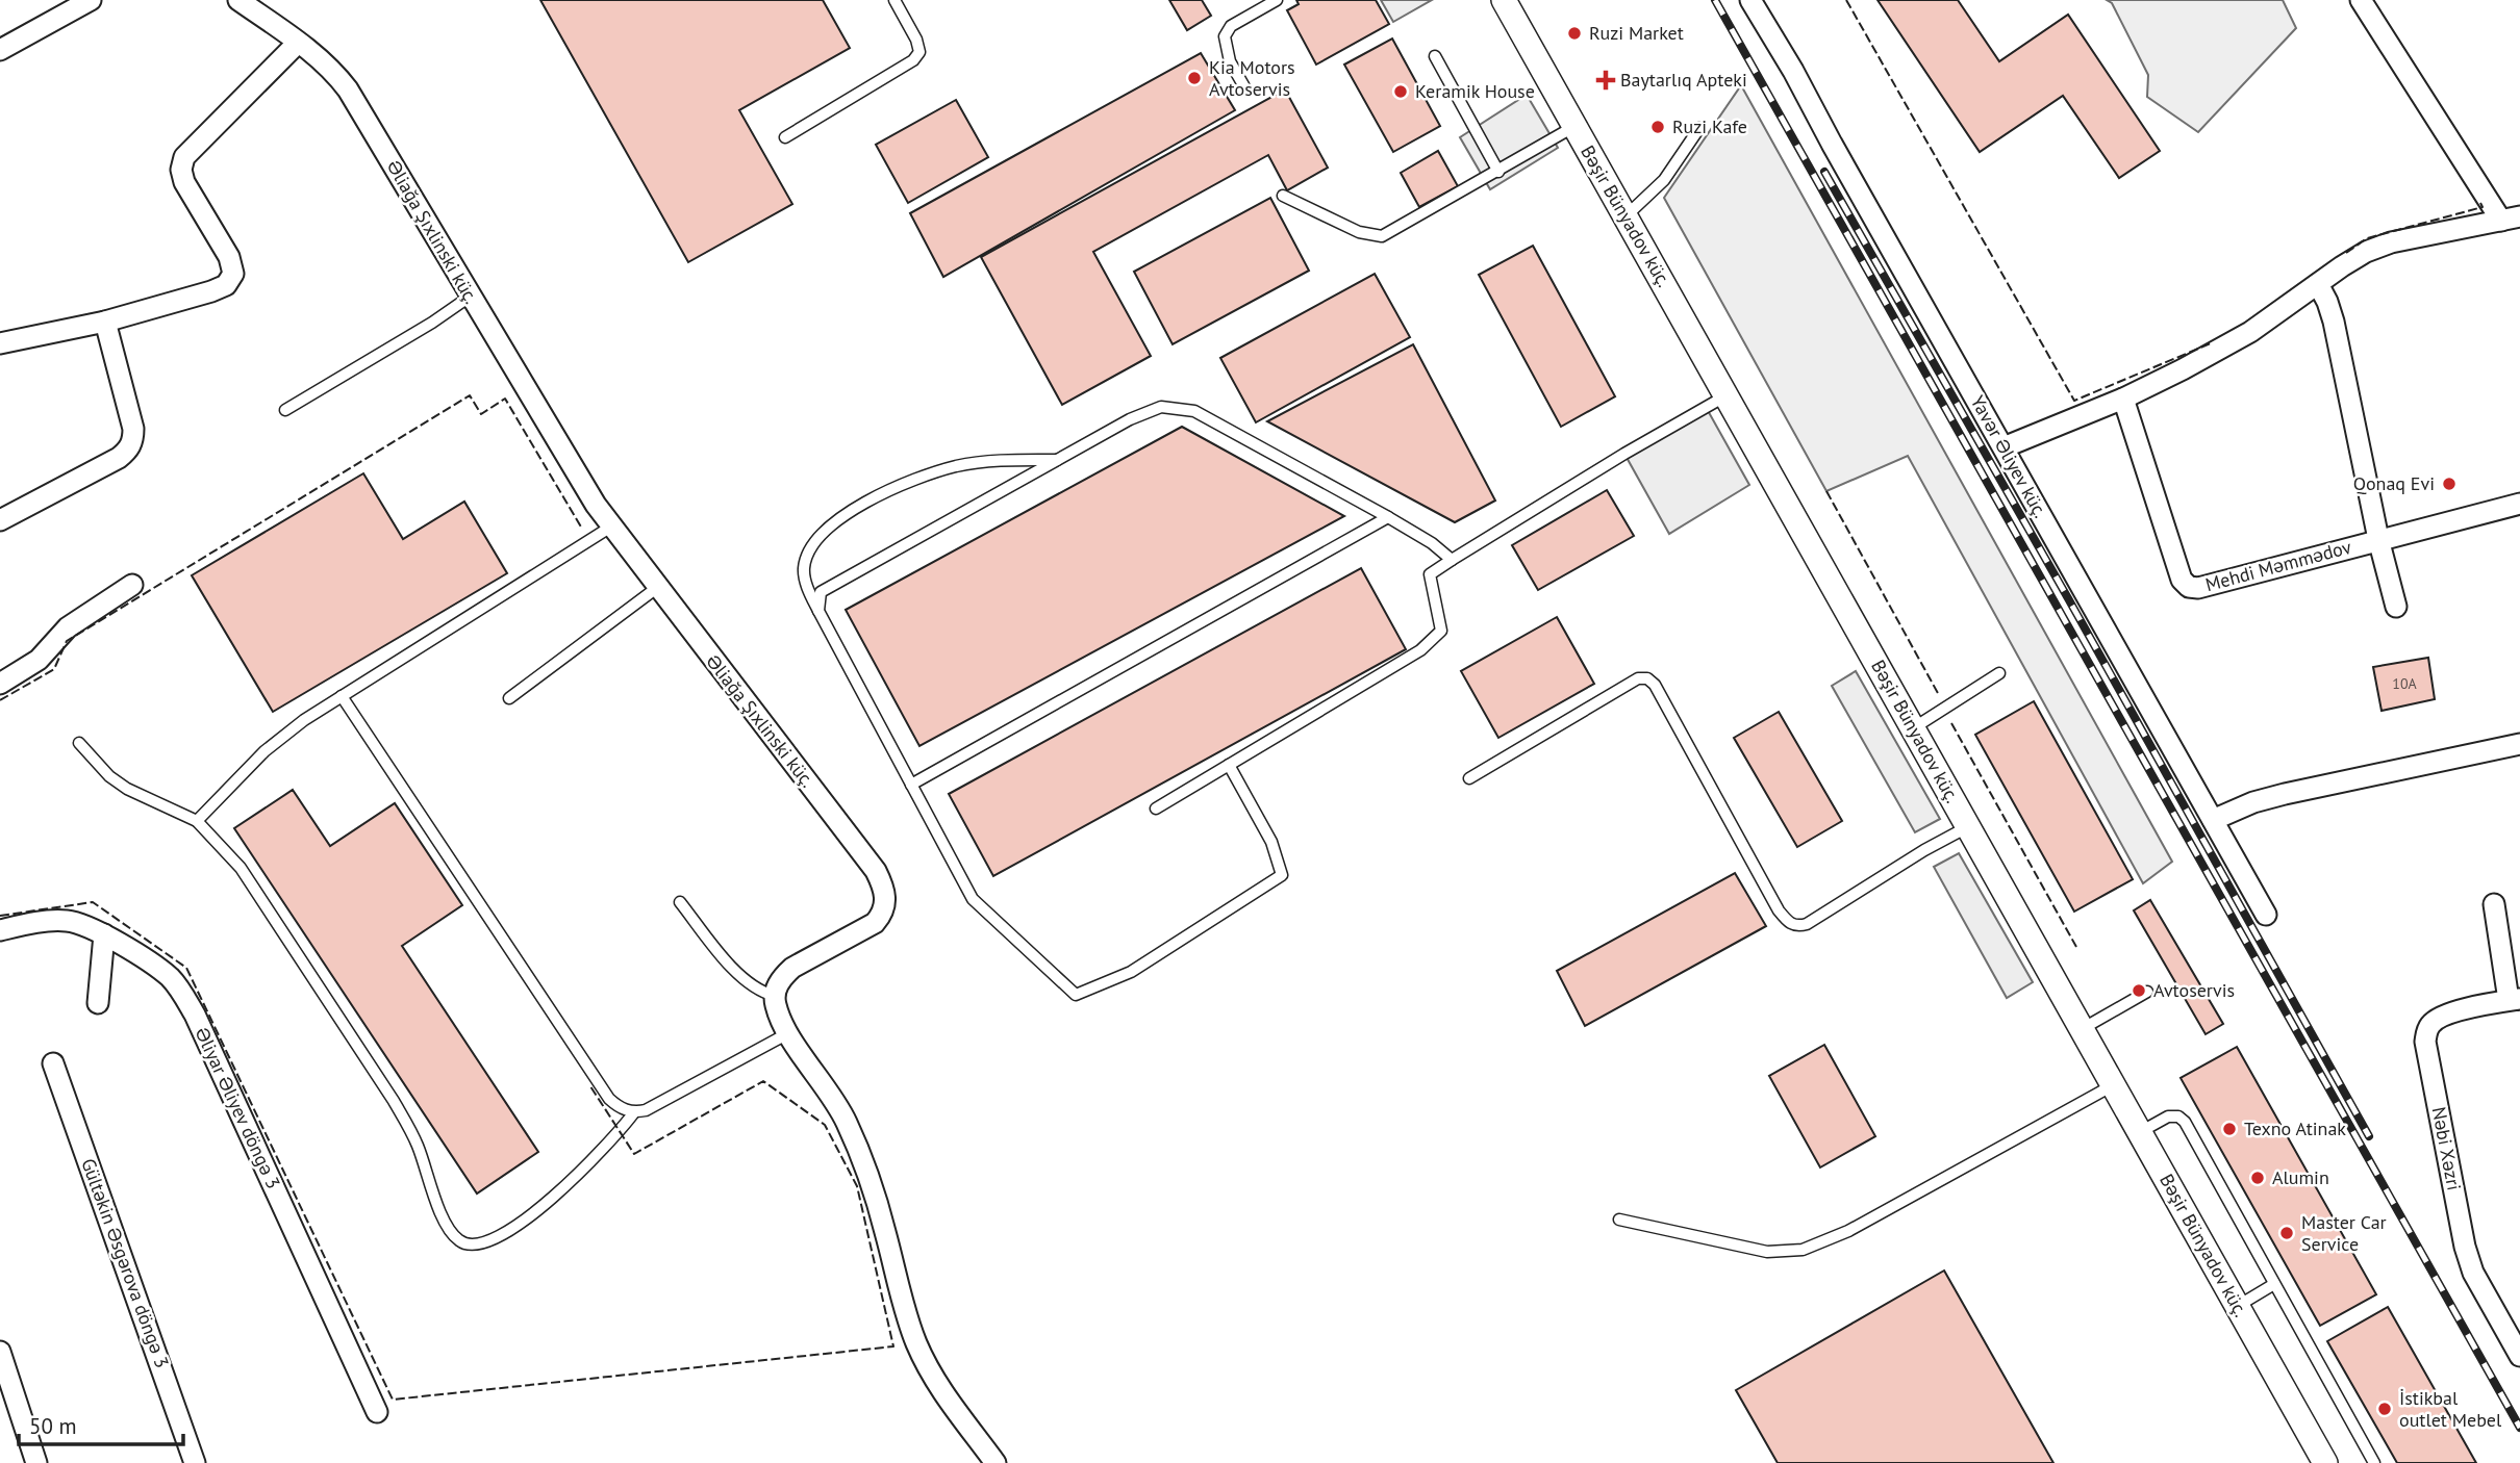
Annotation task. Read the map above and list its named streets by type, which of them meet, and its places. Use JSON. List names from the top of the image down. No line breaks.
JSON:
{"streets":{"street":["Bəşir Bünyadov küç.","Əliağa Şıxlinski küç.","Yavər Əliyev küç.","Mehdi Məmmədov","Əliyar Əliyev döngə 3","Nəbi Xəzri","Gültəkin Əsgərova döngə 3"]},"places":{"other":["Ruzi Market","Kia Motors Avtoservis","Keramik House","Ruzi Kafe","Qonaq Evi","Avtoservis","Texno Atinak","Alumin","Master Car Service","İstikbal outlet Mebel"],"health":["Baytarlıq Apteki"]},"house_numbers":["10A"],"scale_bar":"50 m"}
